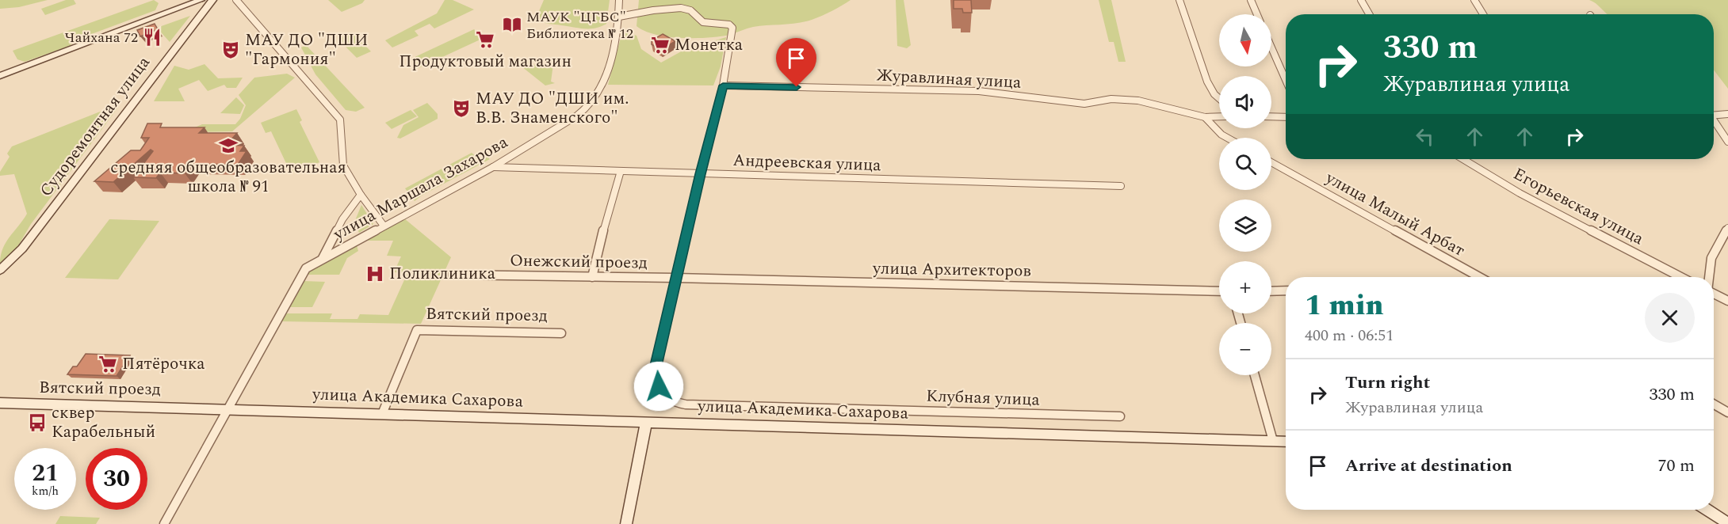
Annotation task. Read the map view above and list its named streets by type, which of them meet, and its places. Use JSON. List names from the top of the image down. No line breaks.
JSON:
{"streets":{"street":["Журавлиная улица","Судоремонтная улица","Андреевская улица","улица Маршала Захарова","Егорьевская улица","улица Малый Арбат","Онежский проезд","улица Архитекторов","Вятский проезд","улица Академика Сахарова","Клубная улица"]},"crossings":[["Журавлиная улица","Клубная улица"],["Андреевская улица","улица Маршала Захарова"],["Андреевская улица","Клубная улица"],["улица Маршала Захарова","Вятский проезд"],["улица Маршала Захарова","улица Академика Сахарова"],["улица Маршала Захарова","Клубная улица"],["Онежский проезд","улица Архитекторов"],["Онежский проезд","Клубная улица"],["улица Архитекторов","Клубная улица"],["Вятский проезд","улица Академика Сахарова"]],"places":{"library":["МАУК \"ЦГБС\" Библиотека № 12"],"restaurant":["Чайхана 72"],"supermarket":["Продуктовый магазин","Монетка","Пятёрочка"],"theatre":["МАУ ДО \"ДШИ \"Гармония\"","МАУ ДО \"ДШИ им. В.В. Знаменского\""],"school or university":["средняя общеобразовательная школа № 91"],"hospital":["Поликлиника"],"bus stop":["сквер Карабельный"]},"north":"bottom","page":{"map_buttons":["+","−"],"turn":["330 m","Журавлиная улица"],"heading":["1 min","400 m · 06:51"],"list":[{"name":"Turn right","note":"Журавлиная улица","value":"330 m"},{"name":"Arrive at destination","value":"70 m"}],"speed":"21 km/h","limit":"30"}}
